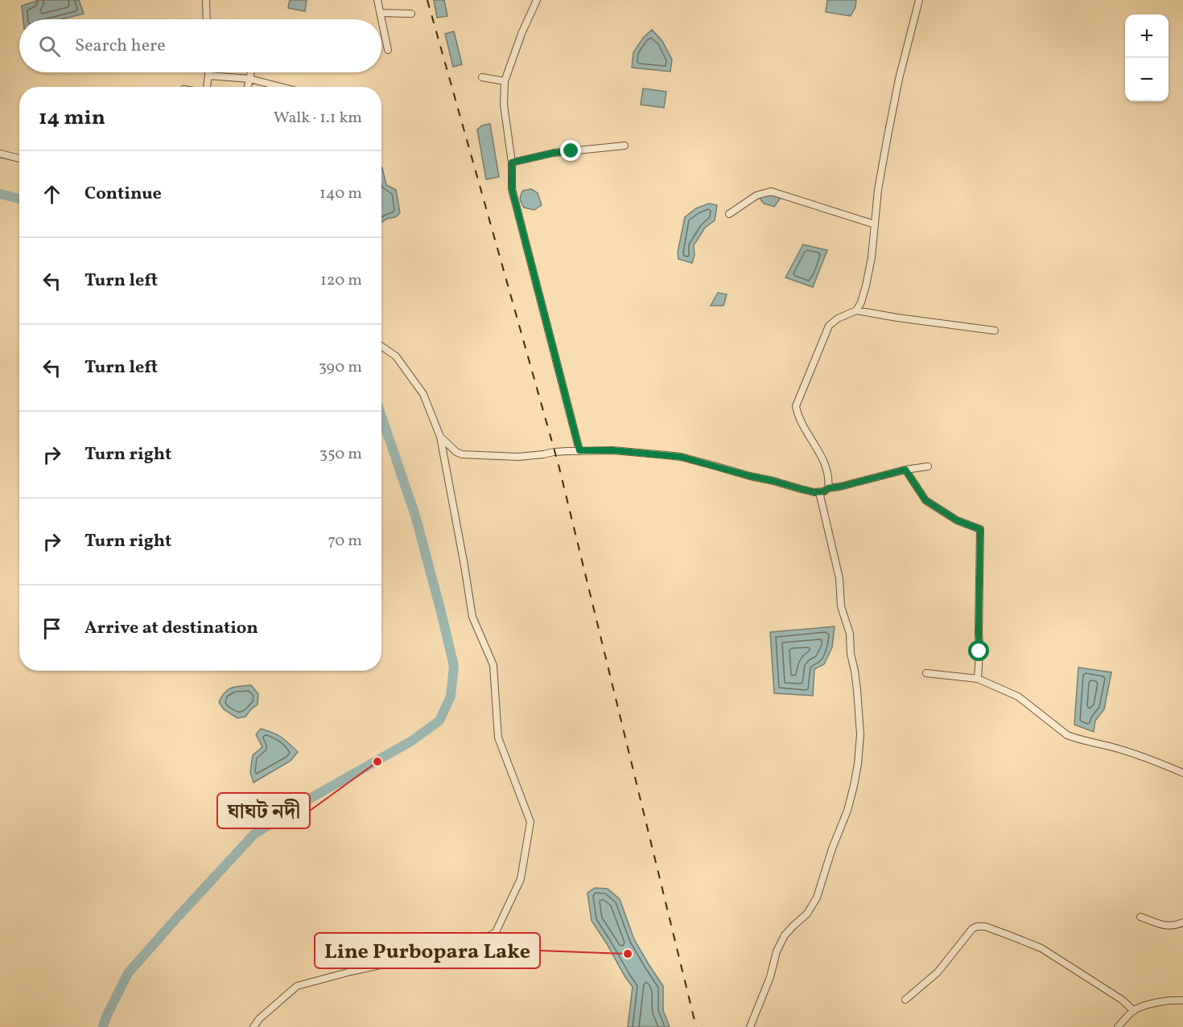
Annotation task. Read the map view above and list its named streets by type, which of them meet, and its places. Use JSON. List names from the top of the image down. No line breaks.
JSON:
{"places":["ঘাঘট নদী","Line Purbopara Lake"],"page":{"map_buttons":["+","−"],"search":"Search here","heading":["14 min","Walk · 1.1 km"],"list":[["Continue","140 m"],["Turn left","120 m"],["Turn left","390 m"],["Turn right","350 m"],["Turn right","70 m"],"Arrive at destination"]}}
